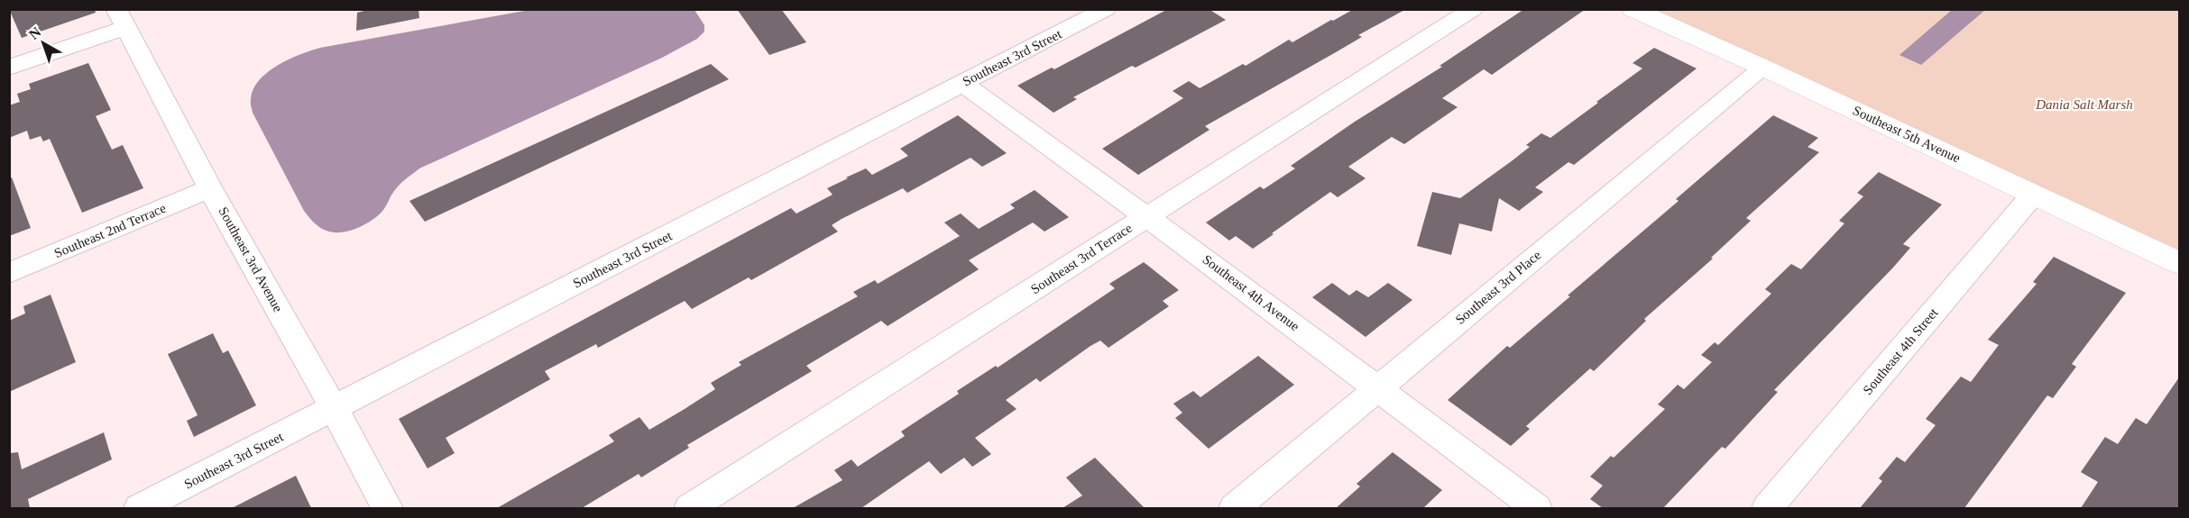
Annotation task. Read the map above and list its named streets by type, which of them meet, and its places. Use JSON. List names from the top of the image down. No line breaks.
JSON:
{"streets":{"street":["Southeast 3rd Street","Southeast 5th Avenue","Southeast 2nd Terrace","Southeast 3rd Terrace","Southeast 3rd Avenue","Southeast 3rd Place","Southeast 4th Avenue","Southeast 4th Street"]},"crossings":[["Southeast 3rd Street","Southeast 3rd Avenue"],["Southeast 3rd Street","Southeast 4th Avenue"],["Southeast 5th Avenue","Southeast 3rd Place"],["Southeast 5th Avenue","Southeast 4th Street"],["Southeast 2nd Terrace","Southeast 3rd Avenue"],["Southeast 3rd Terrace","Southeast 4th Avenue"],["Southeast 3rd Place","Southeast 4th Avenue"]],"parks":["Dania Salt Marsh"],"north":"top left"}
